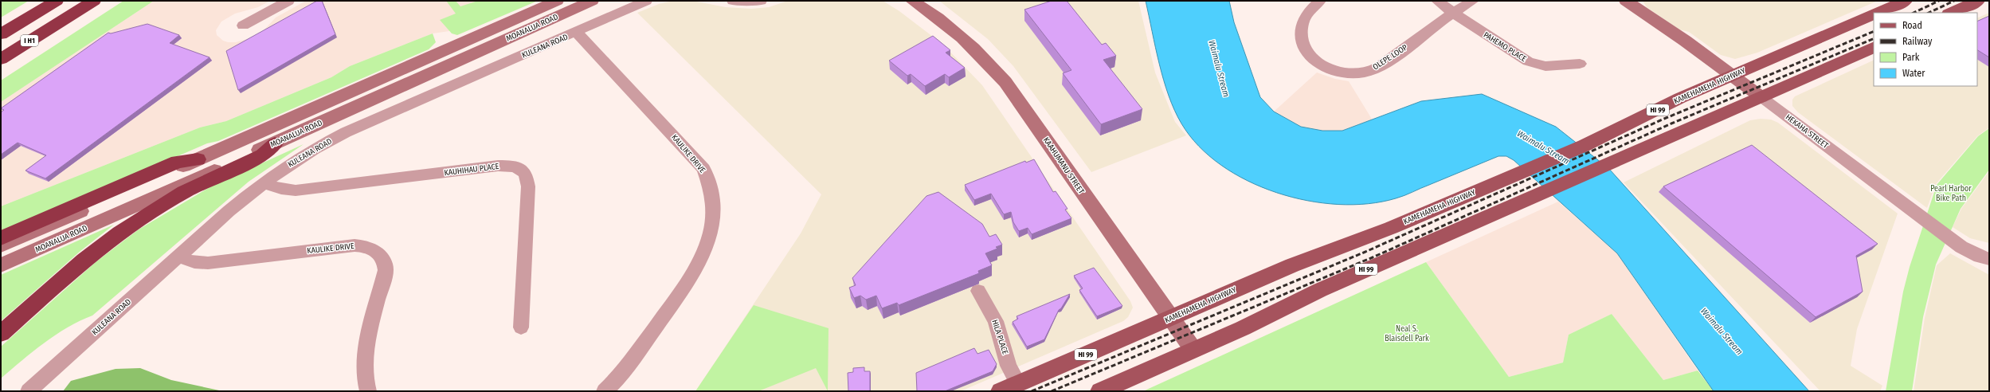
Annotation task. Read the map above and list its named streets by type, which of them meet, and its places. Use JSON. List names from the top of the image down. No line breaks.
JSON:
{"streets":{"highway":["I H1"],"main road":["MOANALUA ROAD","KAMEHAMEHA HIGHWAY","HI 99","HEKAHA STREET","KAAHUMANU STREET"],"street":["KULEANA ROAD","PAHEMO PLACE","OLEPE LOOP","KAULIKE DRIVE","KAUHIHAU PLACE","HILA PLACE"]},"crossings":[["KULEANA ROAD","KAULIKE DRIVE"],["KULEANA ROAD","KAUHIHAU PLACE"],["PAHEMO PLACE","OLEPE LOOP"],["KAMEHAMEHA HIGHWAY","HEKAHA STREET"],["KAMEHAMEHA HIGHWAY","KAAHUMANU STREET"],["KAMEHAMEHA HIGHWAY","HILA PLACE"],["HI 99","HEKAHA STREET"],["HI 99","KAAHUMANU STREET"]],"water":["Waimalu Stream"],"parks":["Pearl Harbor Bike Path","Neal S. Blaisdell Park"],"legend":["Road","Railway","Park","Water"]}
